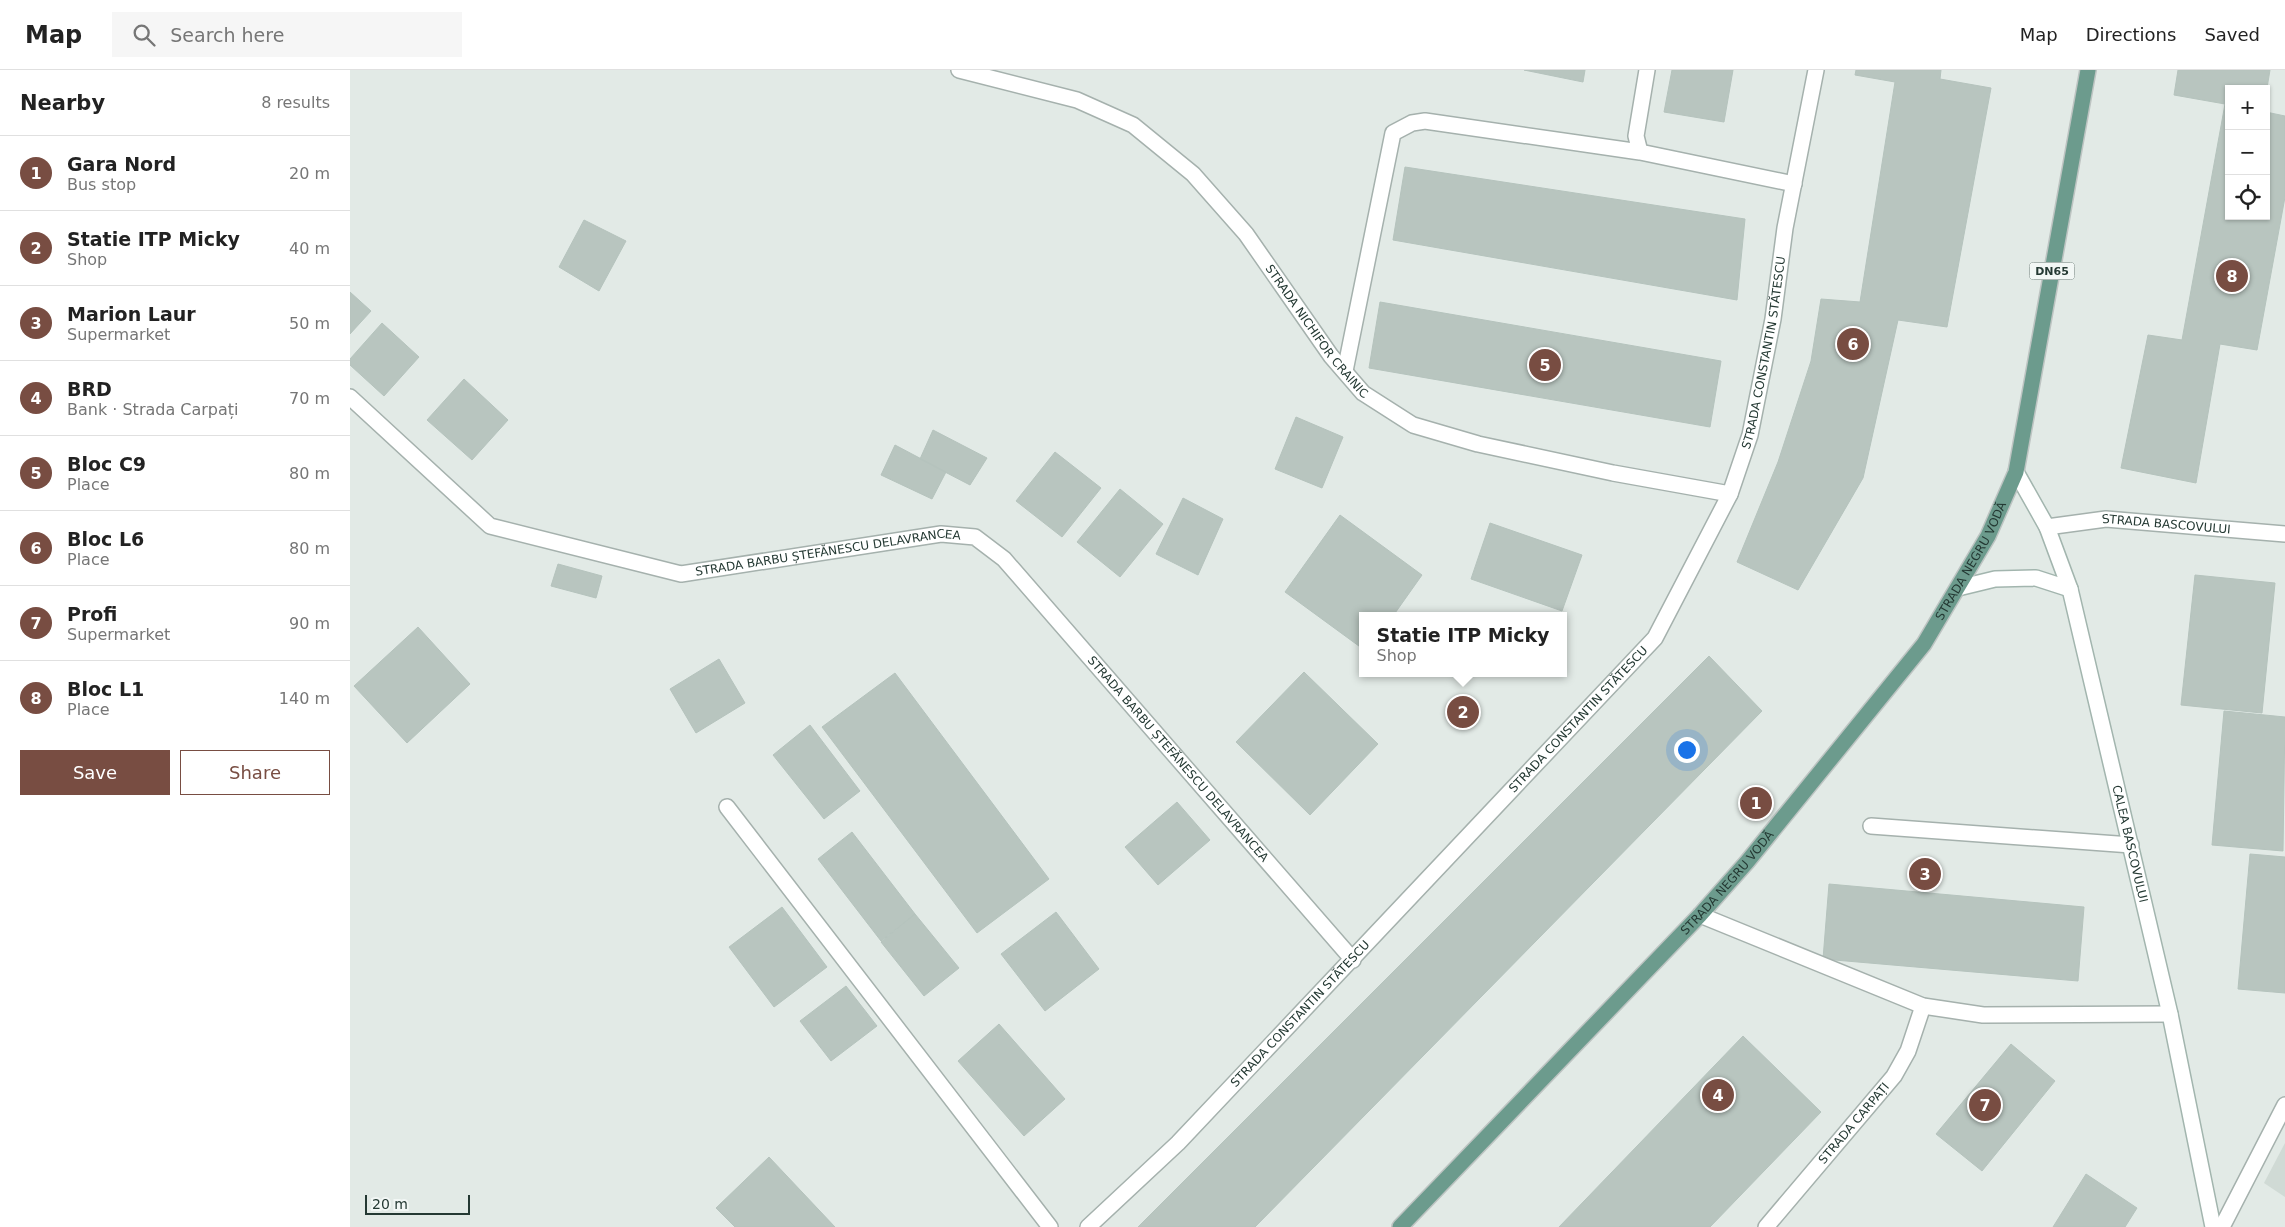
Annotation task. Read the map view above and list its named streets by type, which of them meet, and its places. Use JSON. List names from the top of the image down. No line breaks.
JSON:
{"streets":{"main road":["DN65","STRADA NEGRU VODĂ"],"street":["STRADA NICHIFOR CRAINIC","STRADA CONSTANTIN STĂTESCU","STRADA BASCOVULUI","STRADA BARBU ȘTEFĂNESCU DELAVRANCEA","CALEA BASCOVULUI","STRADA CARPAȚI"]},"crossings":[["DN65","STRADA NEGRU VODĂ"],["DN65","CALEA BASCOVULUI"],["STRADA NICHIFOR CRAINIC","STRADA CONSTANTIN STĂTESCU"],["STRADA CONSTANTIN STĂTESCU","STRADA BARBU ȘTEFĂNESCU DELAVRANCEA"],["STRADA BASCOVULUI","CALEA BASCOVULUI"],["STRADA NEGRU VODĂ","CALEA BASCOVULUI"]],"scale_bar":"20 m","page":{"header":"Map","search":"Search here","nav":["Map","Directions","Saved"],"heading":["Nearby","8 results"],"map_buttons":["+","−"],"list":[{"mark":"1","name":"Gara Nord","note":"Bus stop","value":"20 m"},{"mark":"2","name":"Statie ITP Micky","note":"Shop","value":"40 m"},{"mark":"3","name":"Marion Laur","note":"Supermarket","value":"50 m"},{"mark":"4","name":"BRD","note":"Bank · Strada Carpați","value":"70 m"},{"mark":"5","name":"Bloc C9","note":"Place","value":"80 m"},{"mark":"6","name":"Bloc L6","note":"Place","value":"80 m"},{"mark":"7","name":"Profi","note":"Supermarket","value":"90 m"},{"mark":"8","name":"Bloc L1","note":"Place","value":"140 m"}],"pins":["8","6","5","2","1","3","4","7"],"popup":["Statie ITP Micky","Shop"],"buttons":["Save","Share"],"scale":"20 m"}}
